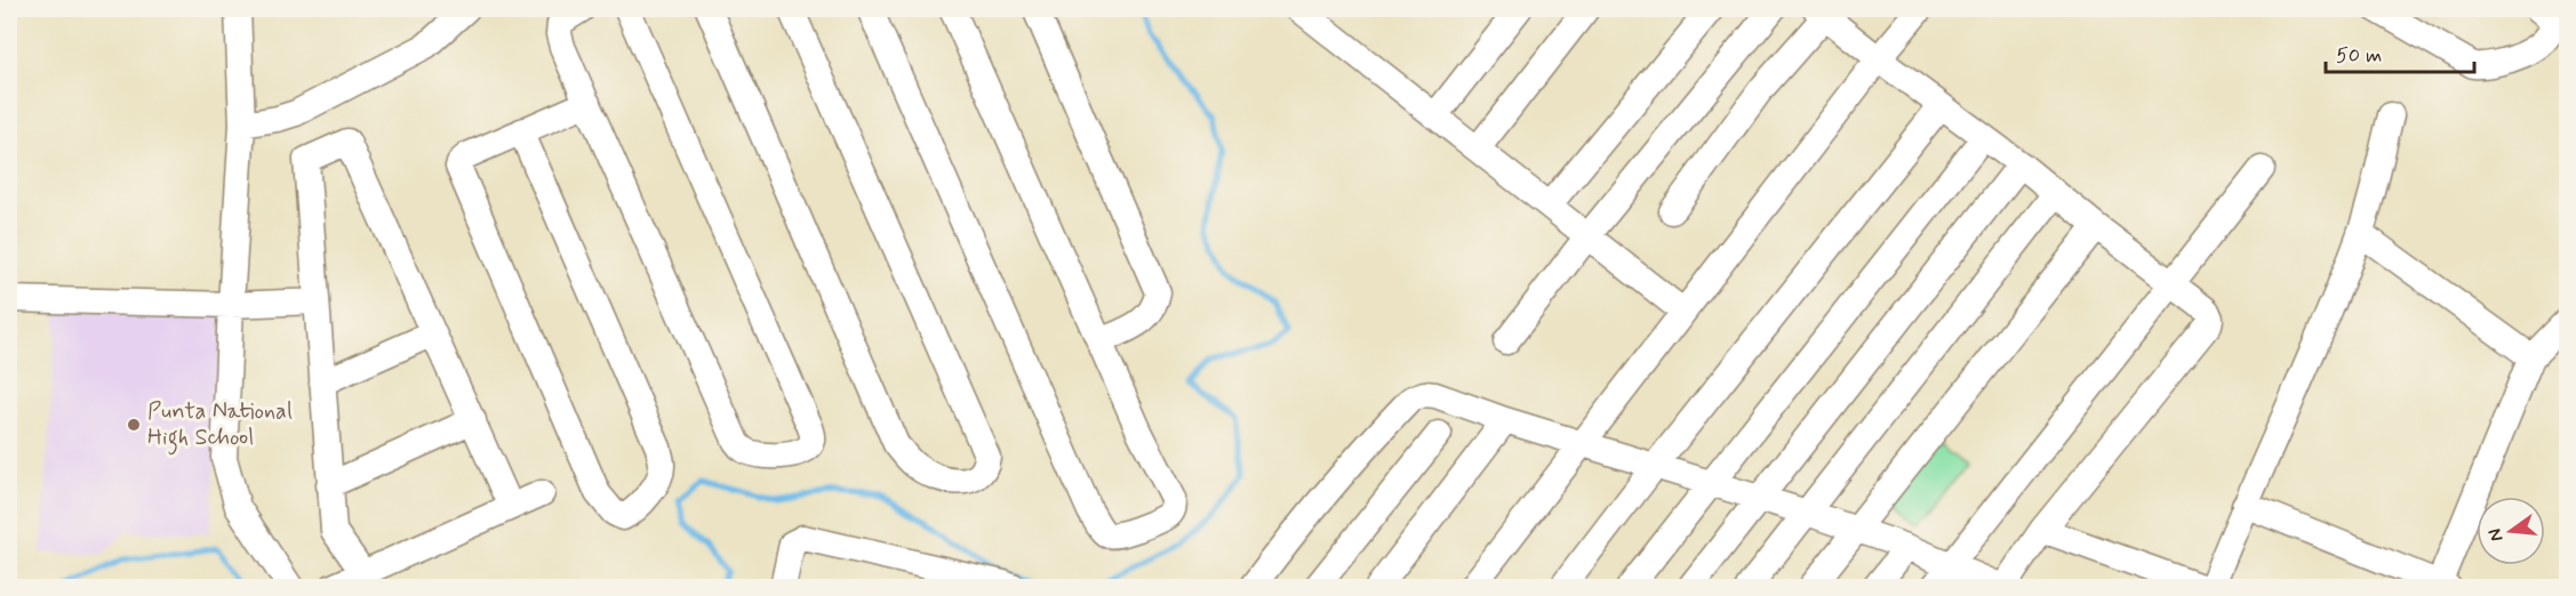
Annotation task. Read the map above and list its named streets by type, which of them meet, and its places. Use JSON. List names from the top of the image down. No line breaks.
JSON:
{"places":["Punta National High School"],"scale_bar":"50 m","north":"left"}
